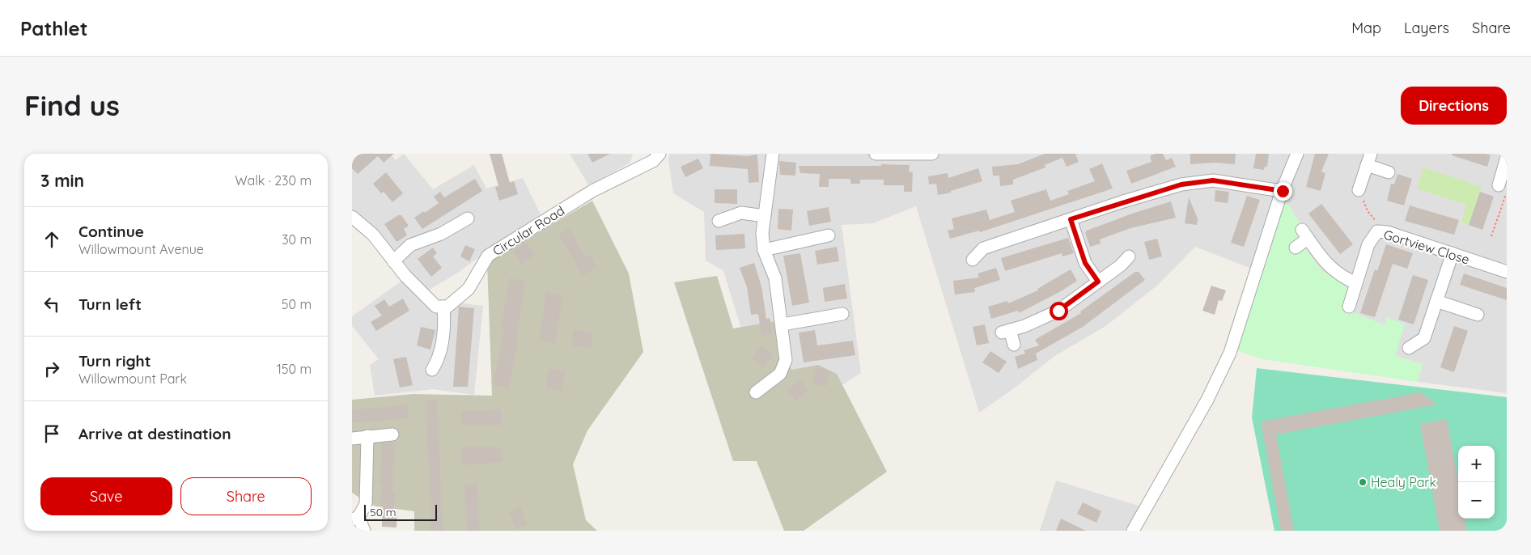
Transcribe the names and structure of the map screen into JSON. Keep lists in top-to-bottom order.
{
  "streets": {
    "street": ["Circular Road", "Gortview Close"]
  },
  "places": ["Healy Park"],
  "scale_bar": "50 m",
  "page": {
    "header": "Pathlet",
    "nav": ["Map", "Layers", "Share"],
    "buttons": [
      "Directions",
      ["Save", "Share"]
    ],
    "title": "Find us",
    "heading": ["3 min", "Walk · 230 m"],
    "list": [
      ["Continue", "Willowmount Avenue", "30 m"],
      ["Turn left", "50 m"],
      ["Turn right", "Willowmount Park", "150 m"],
      "Arrive at destination"
    ],
    "map_buttons": ["+", "−"],
    "scale": "50 m"
  }
}
